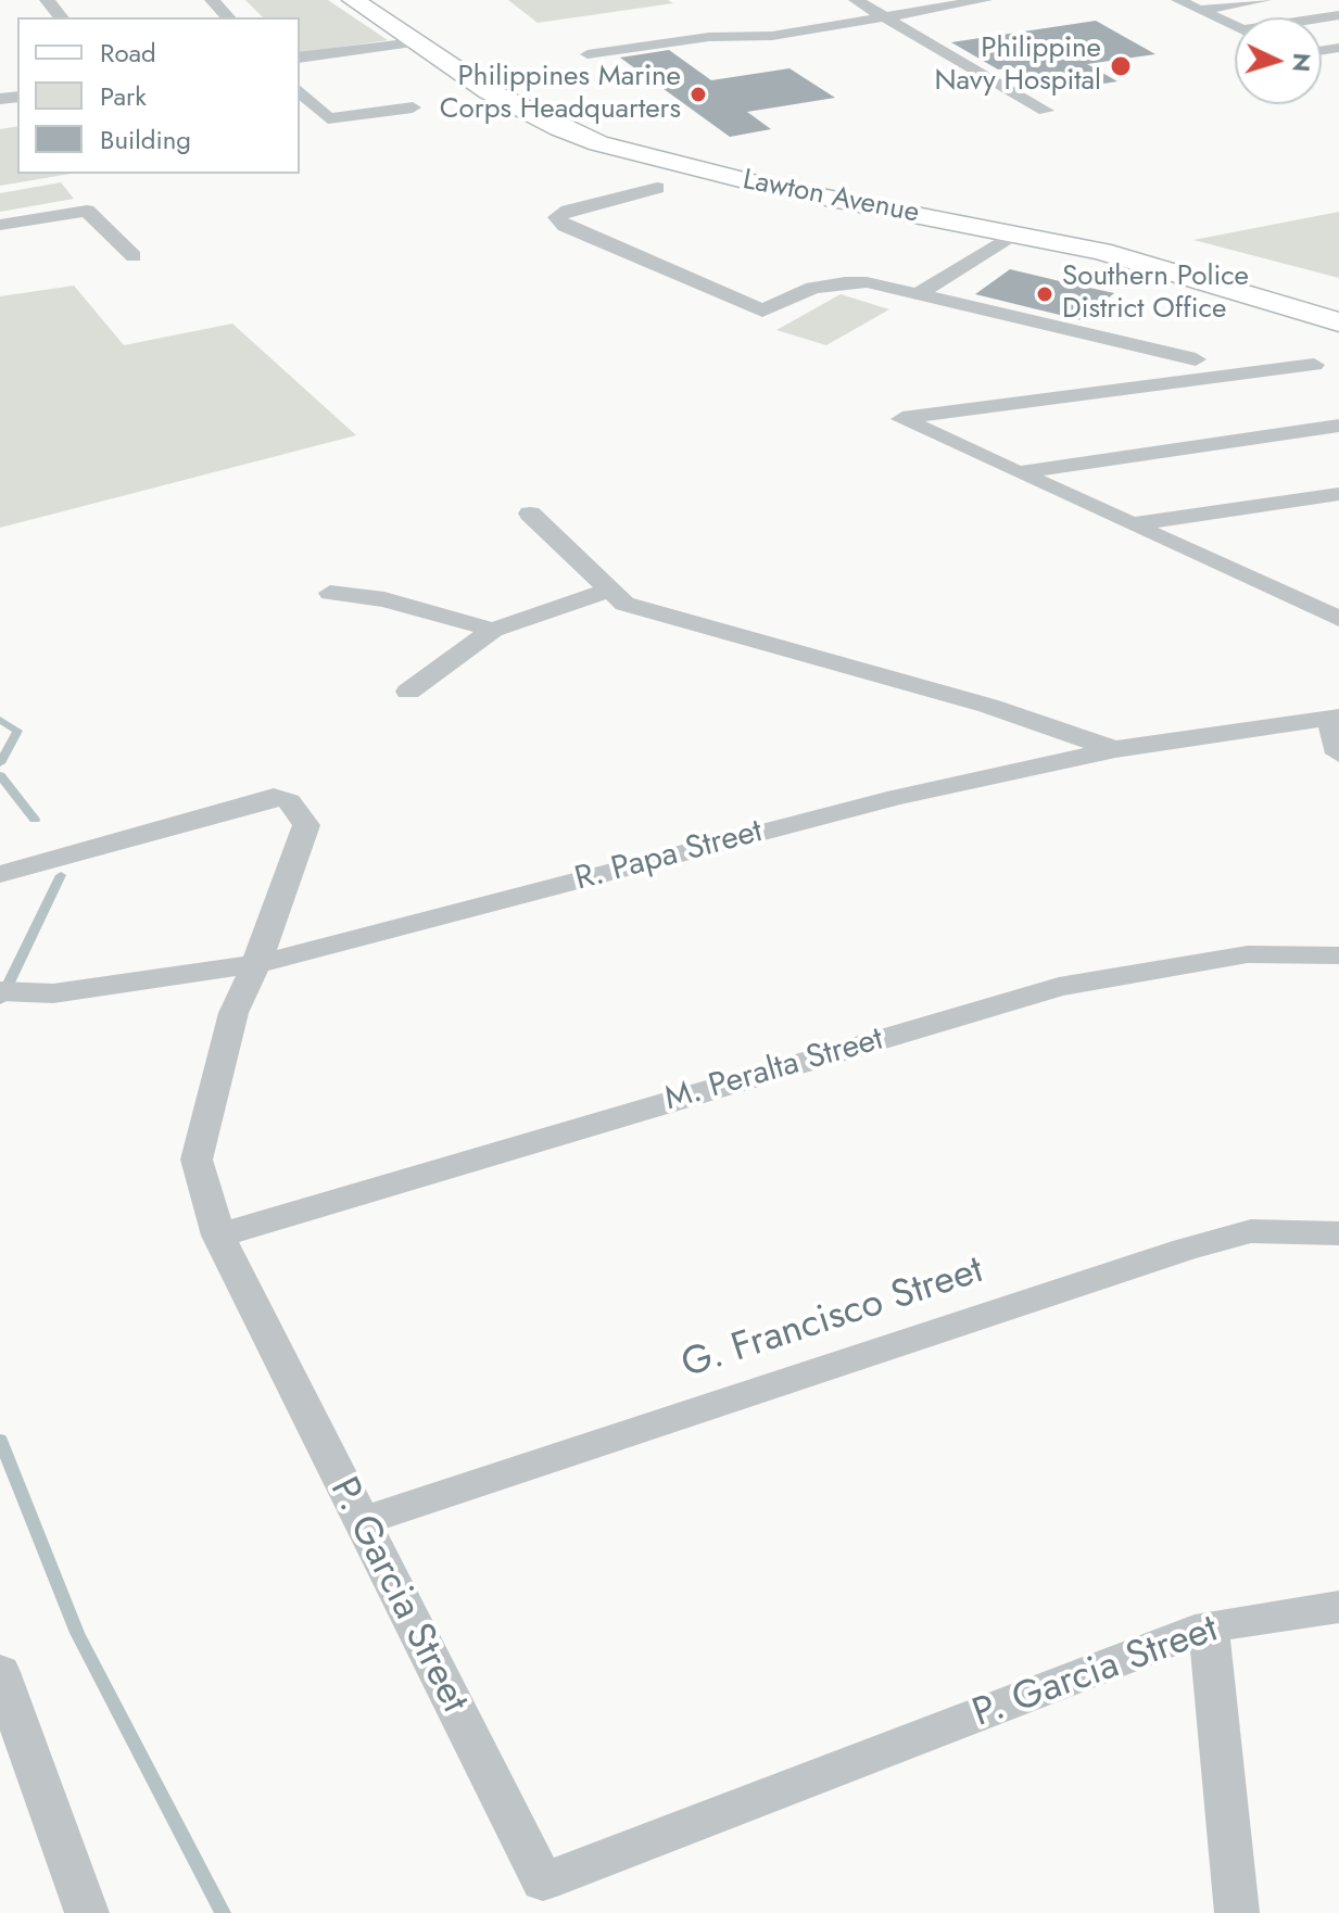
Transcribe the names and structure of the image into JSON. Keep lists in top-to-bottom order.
{
  "streets": {
    "main road": ["Lawton Avenue"],
    "street": [
      "R. Papa Street",
      "M. Peralta Street",
      "G. Francisco Street",
      "P. Garcia Street"
    ]
  },
  "crossings": [
    ["R. Papa Street", "P. Garcia Street"],
    ["M. Peralta Street", "P. Garcia Street"],
    ["G. Francisco Street", "P. Garcia Street"]
  ],
  "places": ["Philippine Navy Hospital", "Philippines Marine Corps Headquarters", "Southern Police District Office"],
  "legend": ["Road", "Park", "Building"],
  "north": "right"
}
